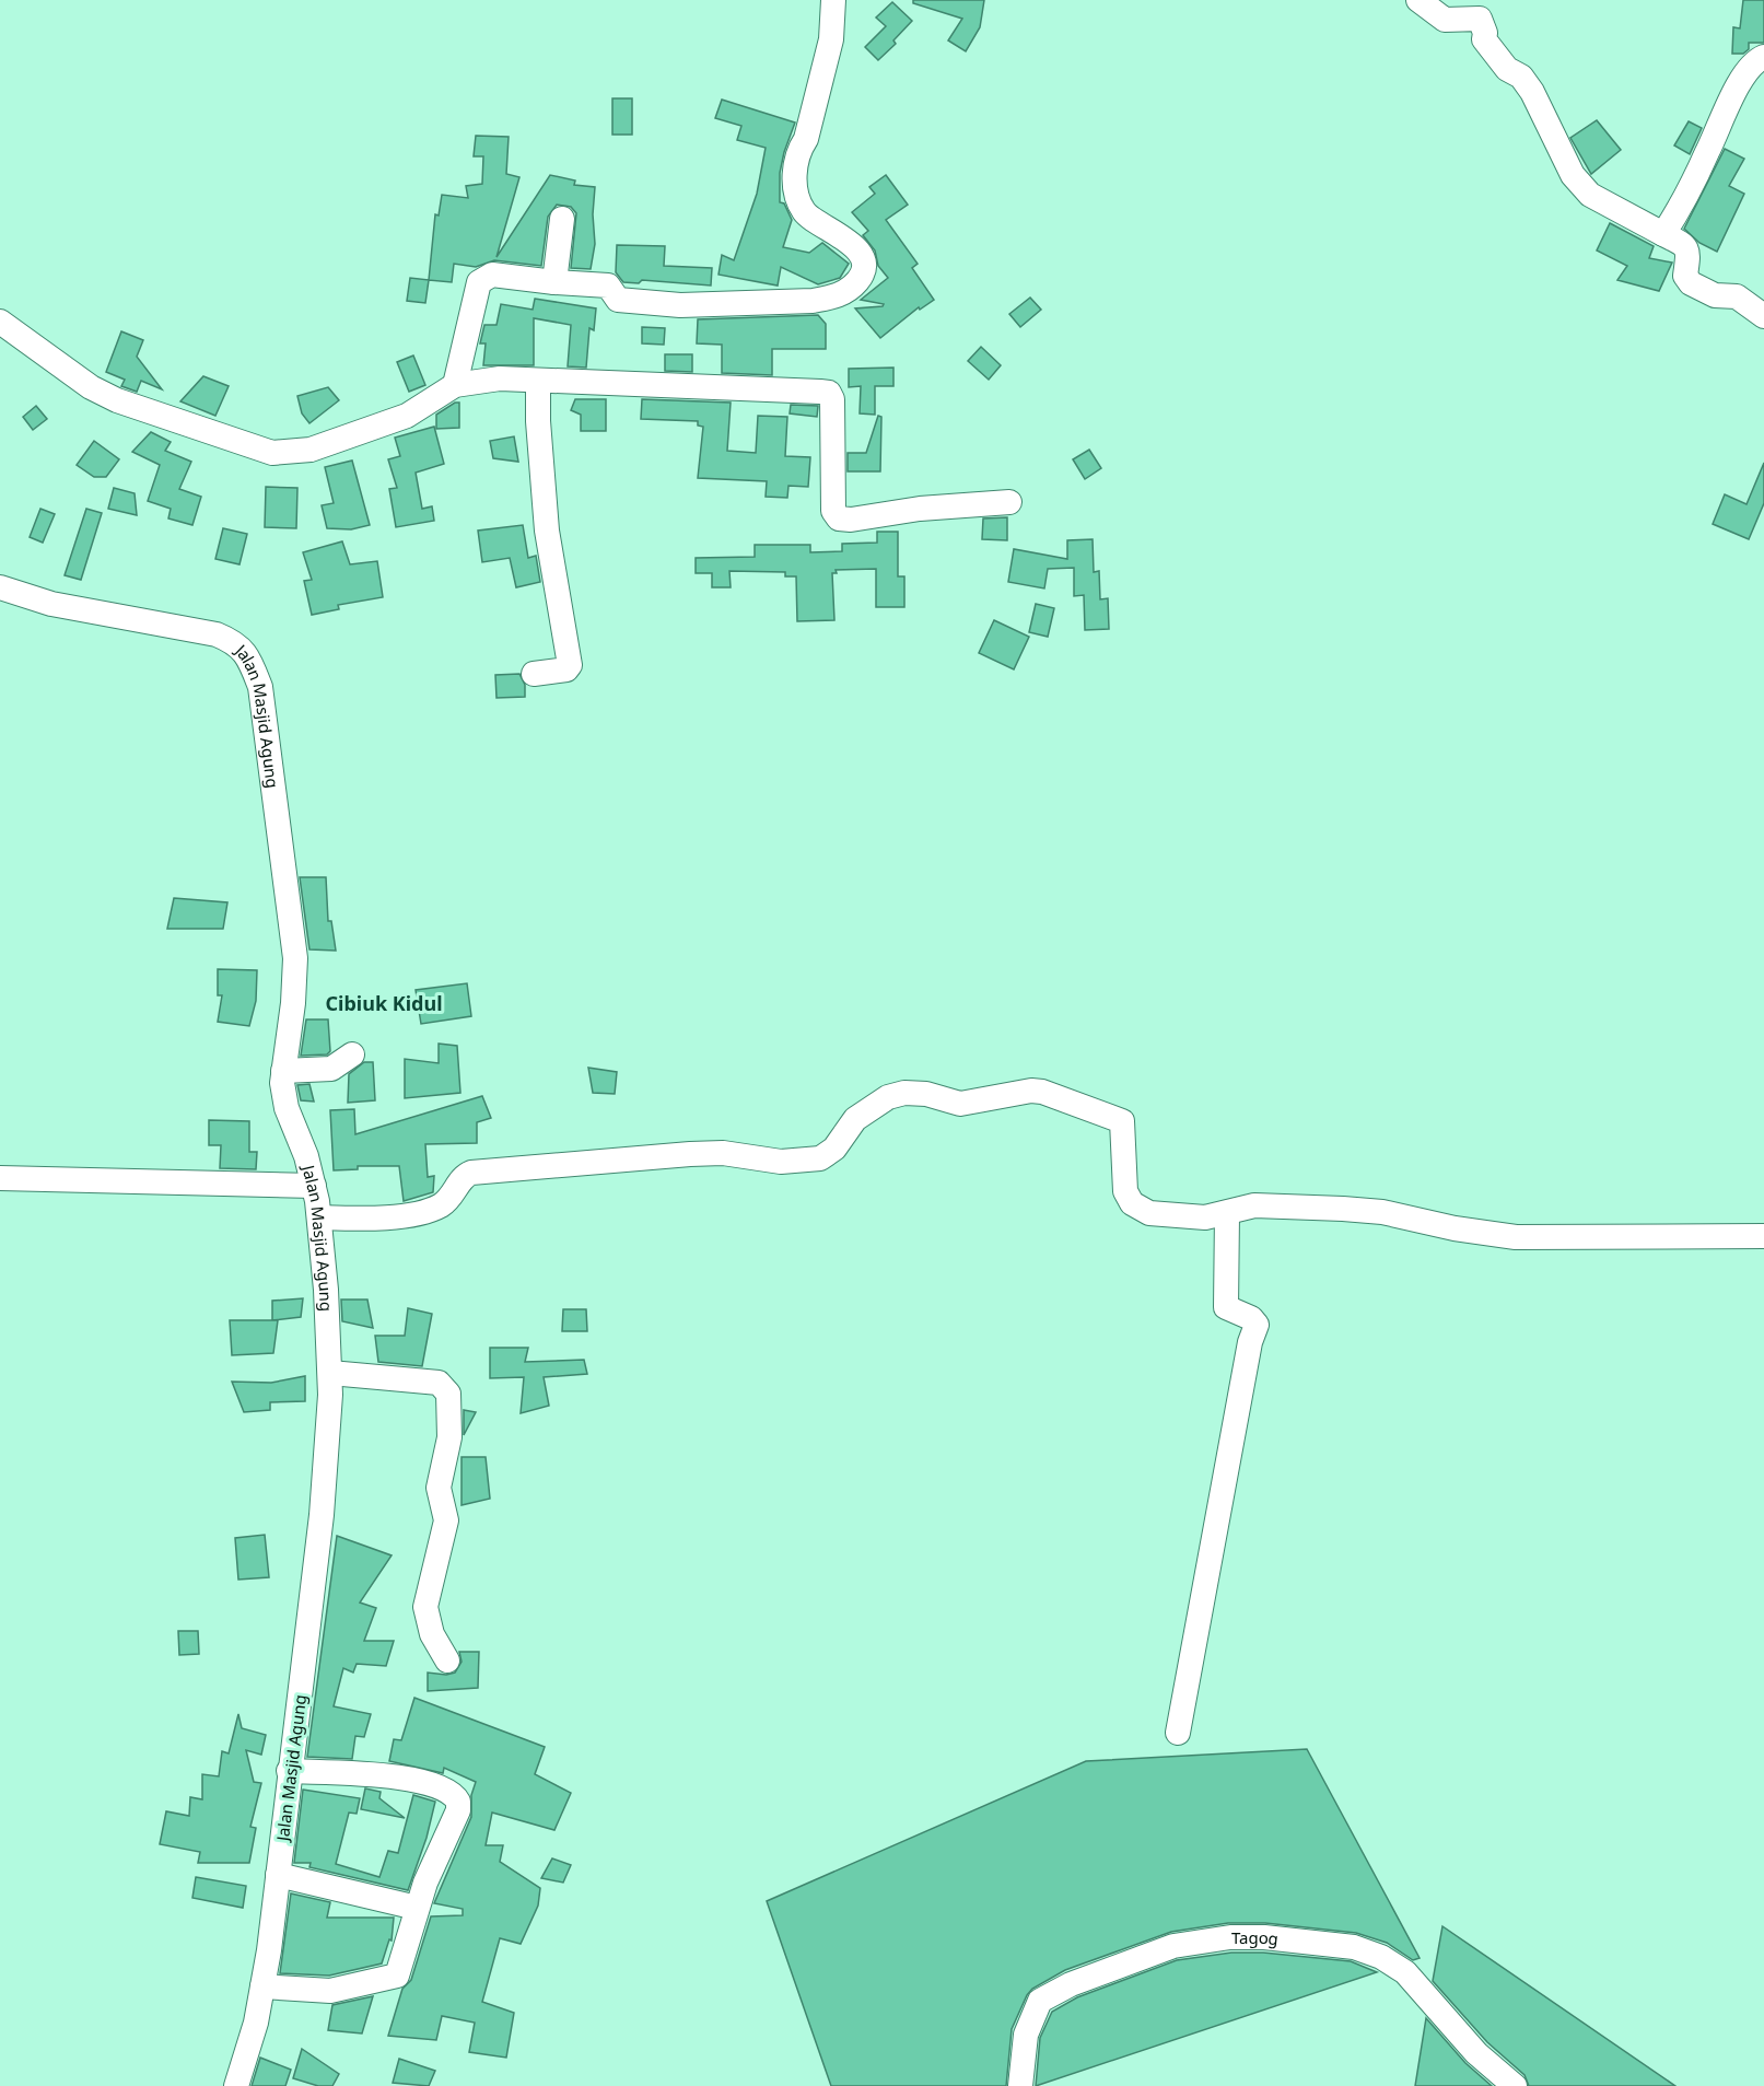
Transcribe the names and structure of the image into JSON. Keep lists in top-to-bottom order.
{
  "streets": {
    "street": ["Jalan Masjid Agung", "Tagog"]
  },
  "districts": ["Cibiuk Kidul"]
}
